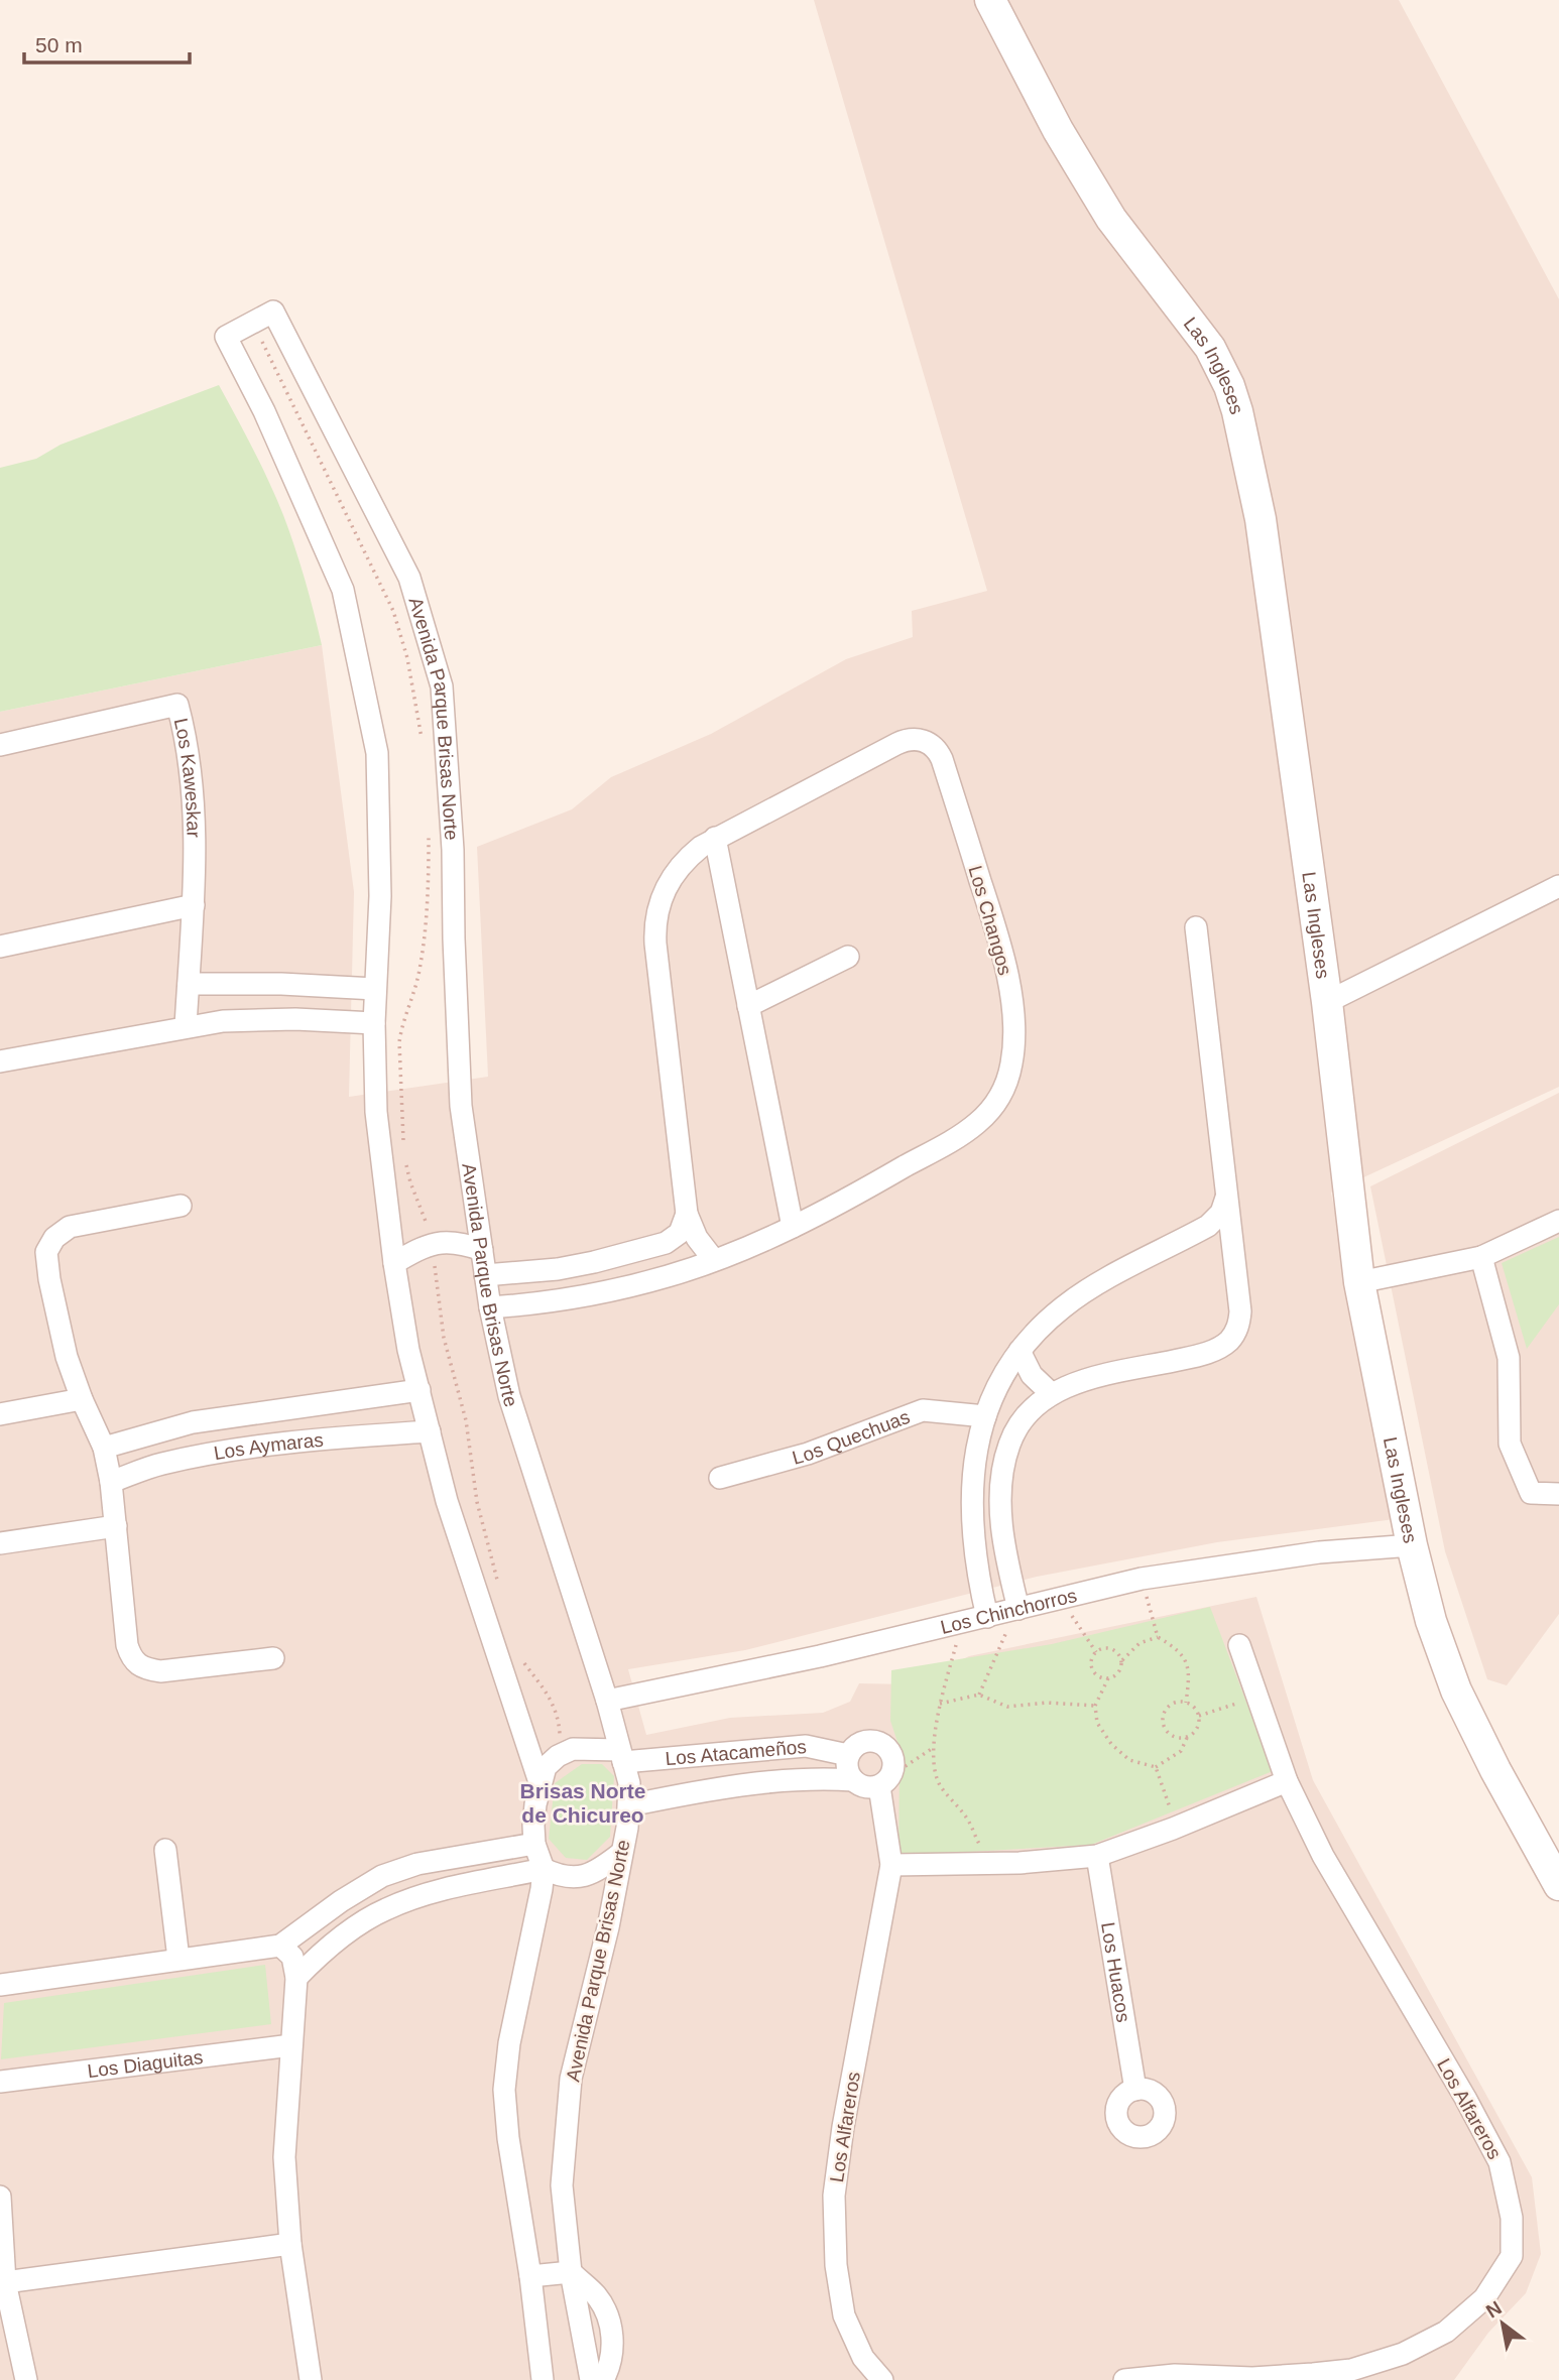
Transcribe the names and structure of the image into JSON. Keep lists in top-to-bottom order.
{
  "streets": {
    "street": [
      "Las Ingleses",
      "Avenida Parque Brisas Norte",
      "Los Kaweskar",
      "Los Changos",
      "Los Quechuas",
      "Los Aymaras",
      "Los Chinchorros",
      "Los Atacameños",
      "Los Huacos",
      "Los Diaguitas",
      "Los Alfareros"
    ]
  },
  "crossings": [
    ["Las Ingleses", "Los Chinchorros"],
    ["Avenida Parque Brisas Norte", "Los Changos"],
    ["Avenida Parque Brisas Norte", "Los Chinchorros"],
    ["Avenida Parque Brisas Norte", "Los Atacameños"],
    ["Los Atacameños", "Los Alfareros"]
  ],
  "districts": ["Brisas Norte de Chicureo"],
  "scale_bar": "50 m",
  "north": "top left"
}
